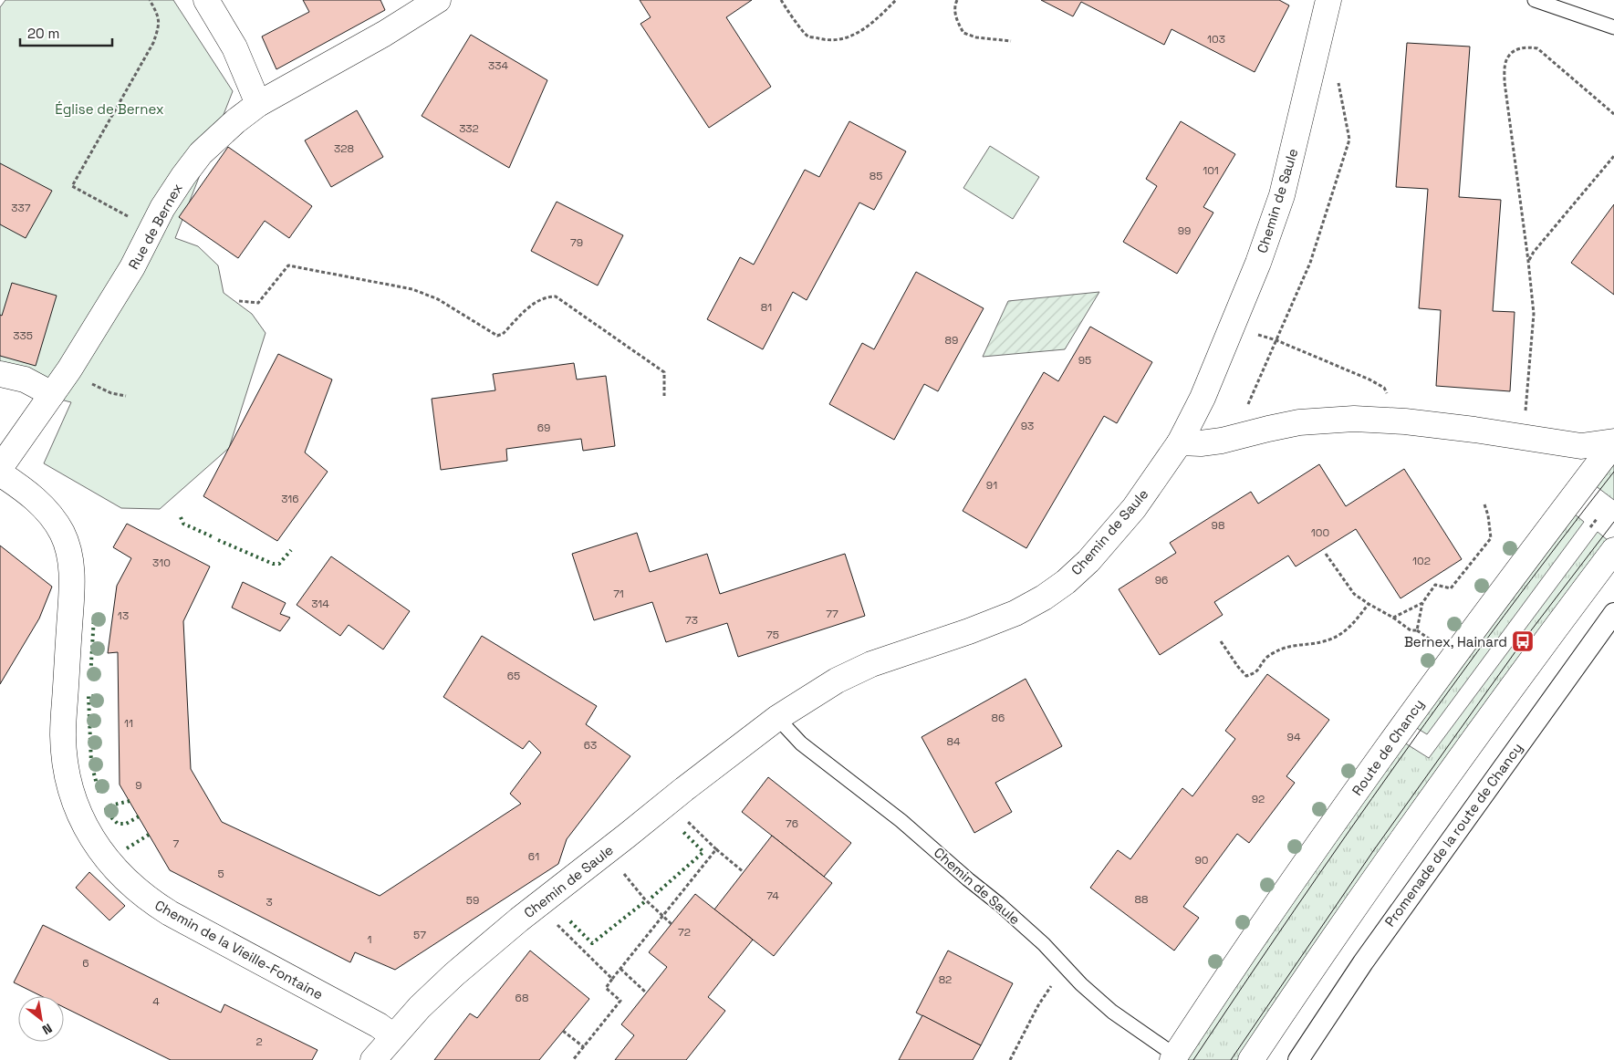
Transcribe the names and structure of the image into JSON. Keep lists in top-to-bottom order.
{
  "streets": {
    "street": [
      "Chemin de Saule",
      "Rue de Bernex",
      "Route de Chancy",
      "Promenade de la route de Chancy",
      "Chemin de la Vieille-Fontaine"
    ]
  },
  "crossings": [
    ["Chemin de Saule", "Route de Chancy"],
    ["Chemin de Saule", "Chemin de la Vieille-Fontaine"]
  ],
  "parks": ["Église de Bernex"],
  "places": {
    "bus stop": ["Bernex, Hainard"]
  },
  "house_numbers": [
    "103",
    "334",
    "332",
    "328",
    "101",
    "85",
    "337",
    "99",
    "79",
    "81",
    "335",
    "89",
    "95",
    "93",
    "69",
    "91",
    "316",
    "98",
    "100",
    "102",
    "310",
    "96",
    "71",
    "314",
    "77",
    "13",
    "73",
    "75",
    "65",
    "86",
    "11",
    "94",
    "84",
    "63",
    "9",
    "92",
    "76",
    "7",
    "61",
    "90",
    "5",
    "74",
    "88",
    "59",
    "3",
    "72",
    "57",
    "1",
    "6",
    "82",
    "68",
    "4",
    "2"
  ],
  "scale_bar": "20 m",
  "north": "bottom right"
}
